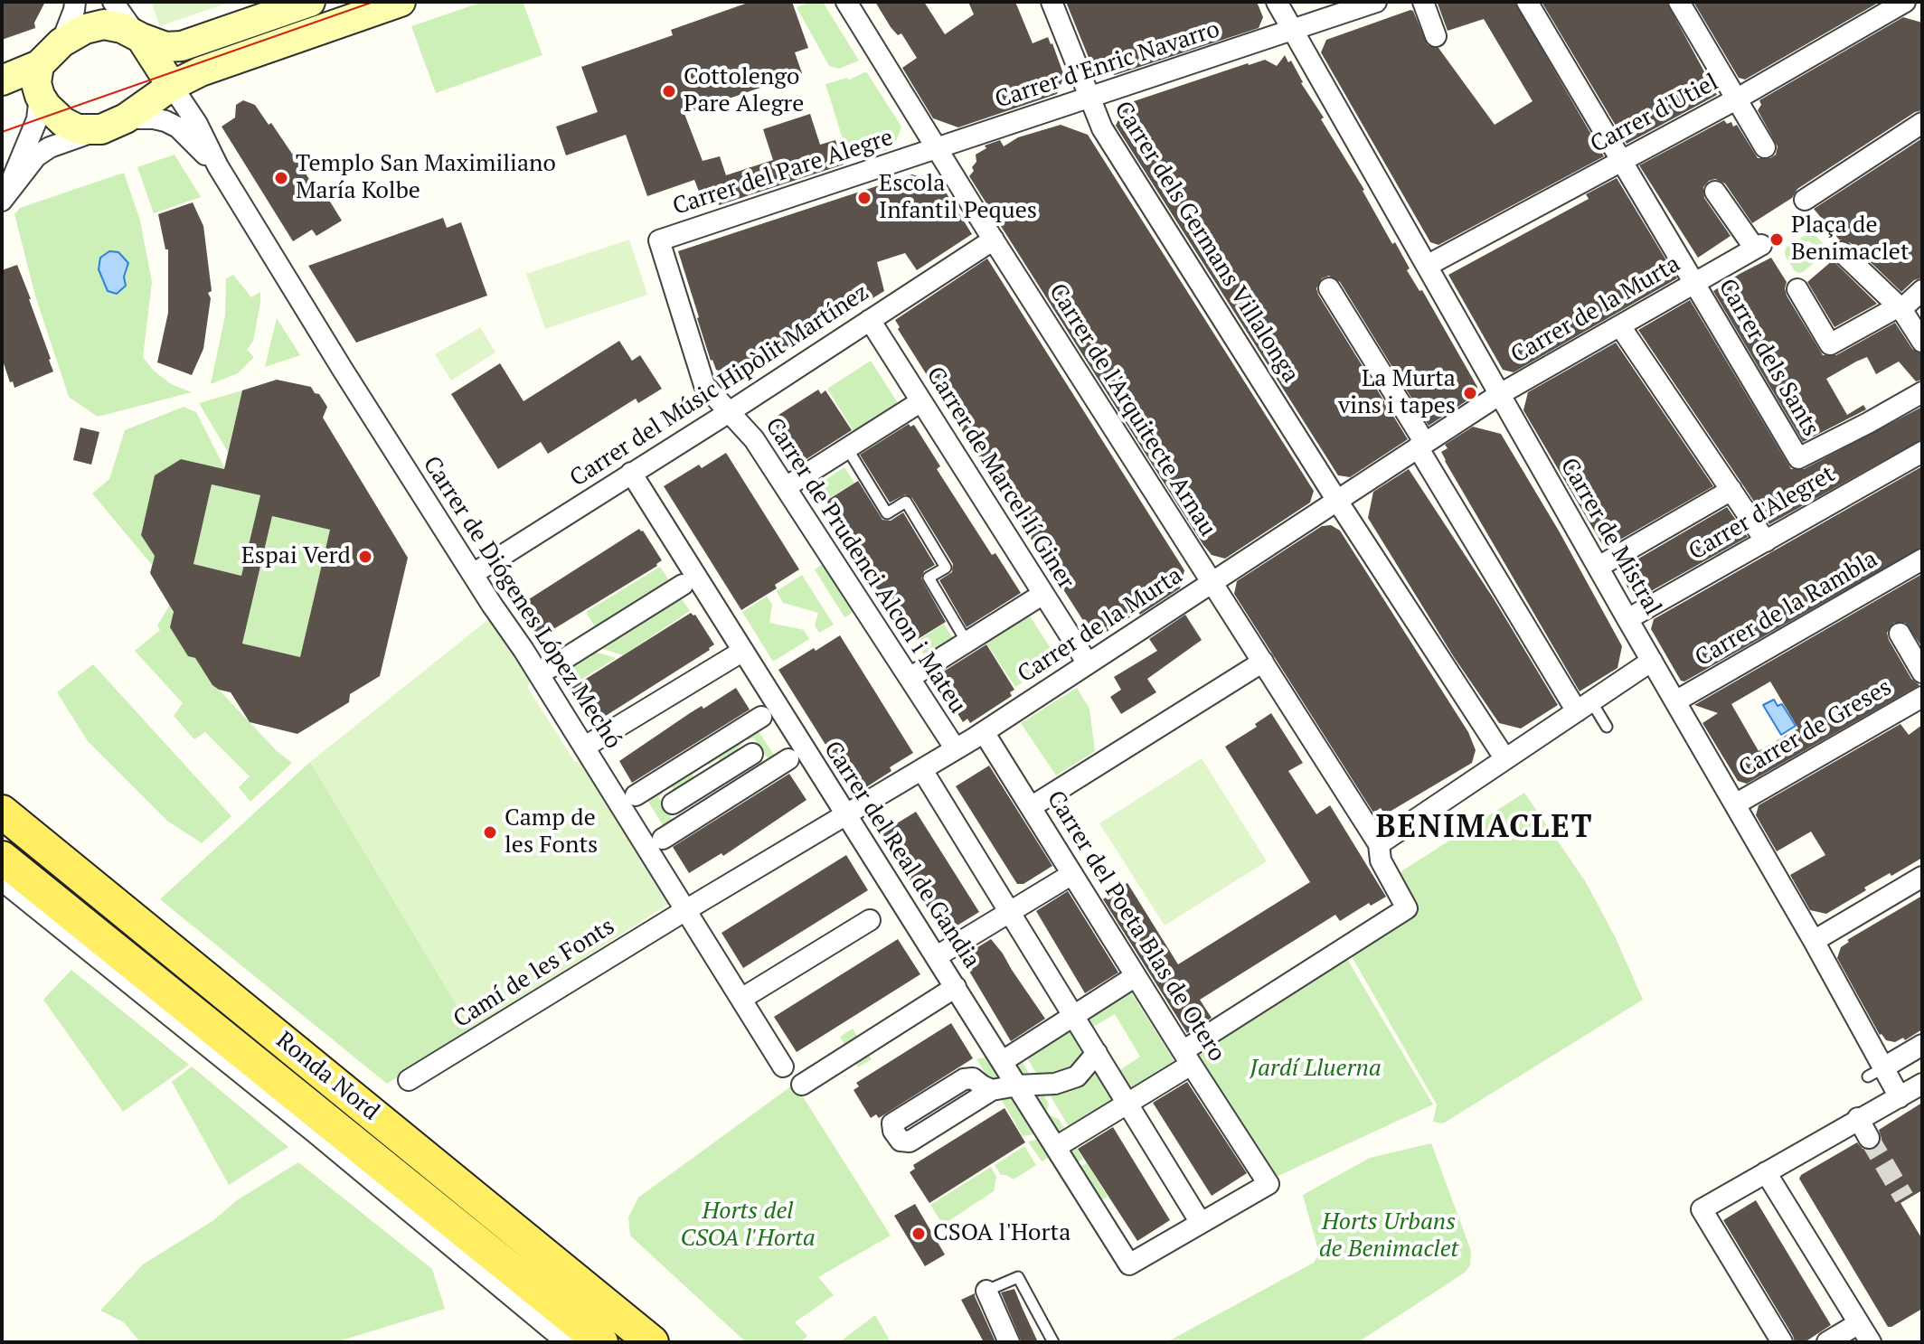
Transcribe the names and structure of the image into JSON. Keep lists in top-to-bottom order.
{
  "streets": {
    "main road": ["Ronda Nord"],
    "street": [
      "Carrer d'Enric Navarro",
      "Carrer d'Utiel",
      "Carrer del Pare Alegre",
      "Carrer dels Germans Villalonga",
      "Carrer de la Murta",
      "Carrer dels Sants",
      "Carrer del Músic Hipòlit Martínez",
      "Carrer de l'Arquitecte Arnau",
      "Carrer de Marcel·lí Giner",
      "Carrer d'Alegret",
      "Carrer de Mistral",
      "Carrer de Prudenci Alcon i Mateu",
      "Carrer de Diógenes López Mechó",
      "Carrer de la Rambla",
      "Carrer de Greses",
      "Carrer del Real de Gandia",
      "Carrer del Poeta Blas de Otero",
      "Camí de les Fonts"
    ]
  },
  "crossings": [
    ["Carrer d'Enric Navarro", "Carrer del Pare Alegre"],
    ["Carrer d'Enric Navarro", "Carrer dels Germans Villalonga"],
    ["Carrer d'Enric Navarro", "Carrer de l'Arquitecte Arnau"],
    ["Carrer d'Enric Navarro", "Carrer de Mistral"],
    ["Carrer d'Utiel", "Carrer dels Sants"],
    ["Carrer d'Utiel", "Carrer de Mistral"],
    ["Carrer del Pare Alegre", "Carrer del Músic Hipòlit Martínez"],
    ["Carrer del Pare Alegre", "Carrer de l'Arquitecte Arnau"],
    ["Carrer del Pare Alegre", "Carrer de Prudenci Alcon i Mateu"],
    ["Carrer dels Germans Villalonga", "Carrer de la Murta"],
    ["Carrer de la Murta", "Carrer dels Sants"],
    ["Carrer de la Murta", "Carrer de l'Arquitecte Arnau"],
    ["Carrer de la Murta", "Carrer de Marcel·lí Giner"],
    ["Carrer de la Murta", "Carrer de Mistral"],
    ["Carrer de la Murta", "Carrer de Prudenci Alcon i Mateu"],
    ["Carrer de la Murta", "Carrer de Diógenes López Mechó"],
    ["Carrer de la Murta", "Carrer del Real de Gandia"],
    ["Carrer de la Murta", "Carrer del Poeta Blas de Otero"],
    ["Carrer de la Murta", "Camí de les Fonts"],
    ["Carrer del Músic Hipòlit Martínez", "Carrer de l'Arquitecte Arnau"],
    ["Carrer del Músic Hipòlit Martínez", "Carrer de Marcel·lí Giner"],
    ["Carrer del Músic Hipòlit Martínez", "Carrer de Prudenci Alcon i Mateu"],
    ["Carrer del Músic Hipòlit Martínez", "Carrer de Diógenes López Mechó"],
    ["Carrer del Músic Hipòlit Martínez", "Carrer del Real de Gandia"],
    ["Carrer de l'Arquitecte Arnau", "Carrer del Poeta Blas de Otero"],
    ["Carrer d'Alegret", "Carrer de Mistral"],
    ["Carrer de Mistral", "Carrer de la Rambla"],
    ["Carrer de Mistral", "Carrer de Greses"],
    ["Carrer de Diógenes López Mechó", "Camí de les Fonts"],
    ["Carrer del Real de Gandia", "Carrer del Poeta Blas de Otero"]
  ],
  "districts": ["BENIMACLET"],
  "parks": ["Jardí Lluerna", "Horts del CSOA l'Horta", "Horts Urbans de Benimaclet"],
  "places": [
    "Cottolengo Pare Alegre",
    "Templo San Maximiliano María Kolbe",
    "Escola Infantil Peques",
    "Plaça de Benimaclet",
    "La Murta vins i tapes",
    "Espai Verd",
    "Camp de les Fonts",
    "CSOA l'Horta"
  ]
}
